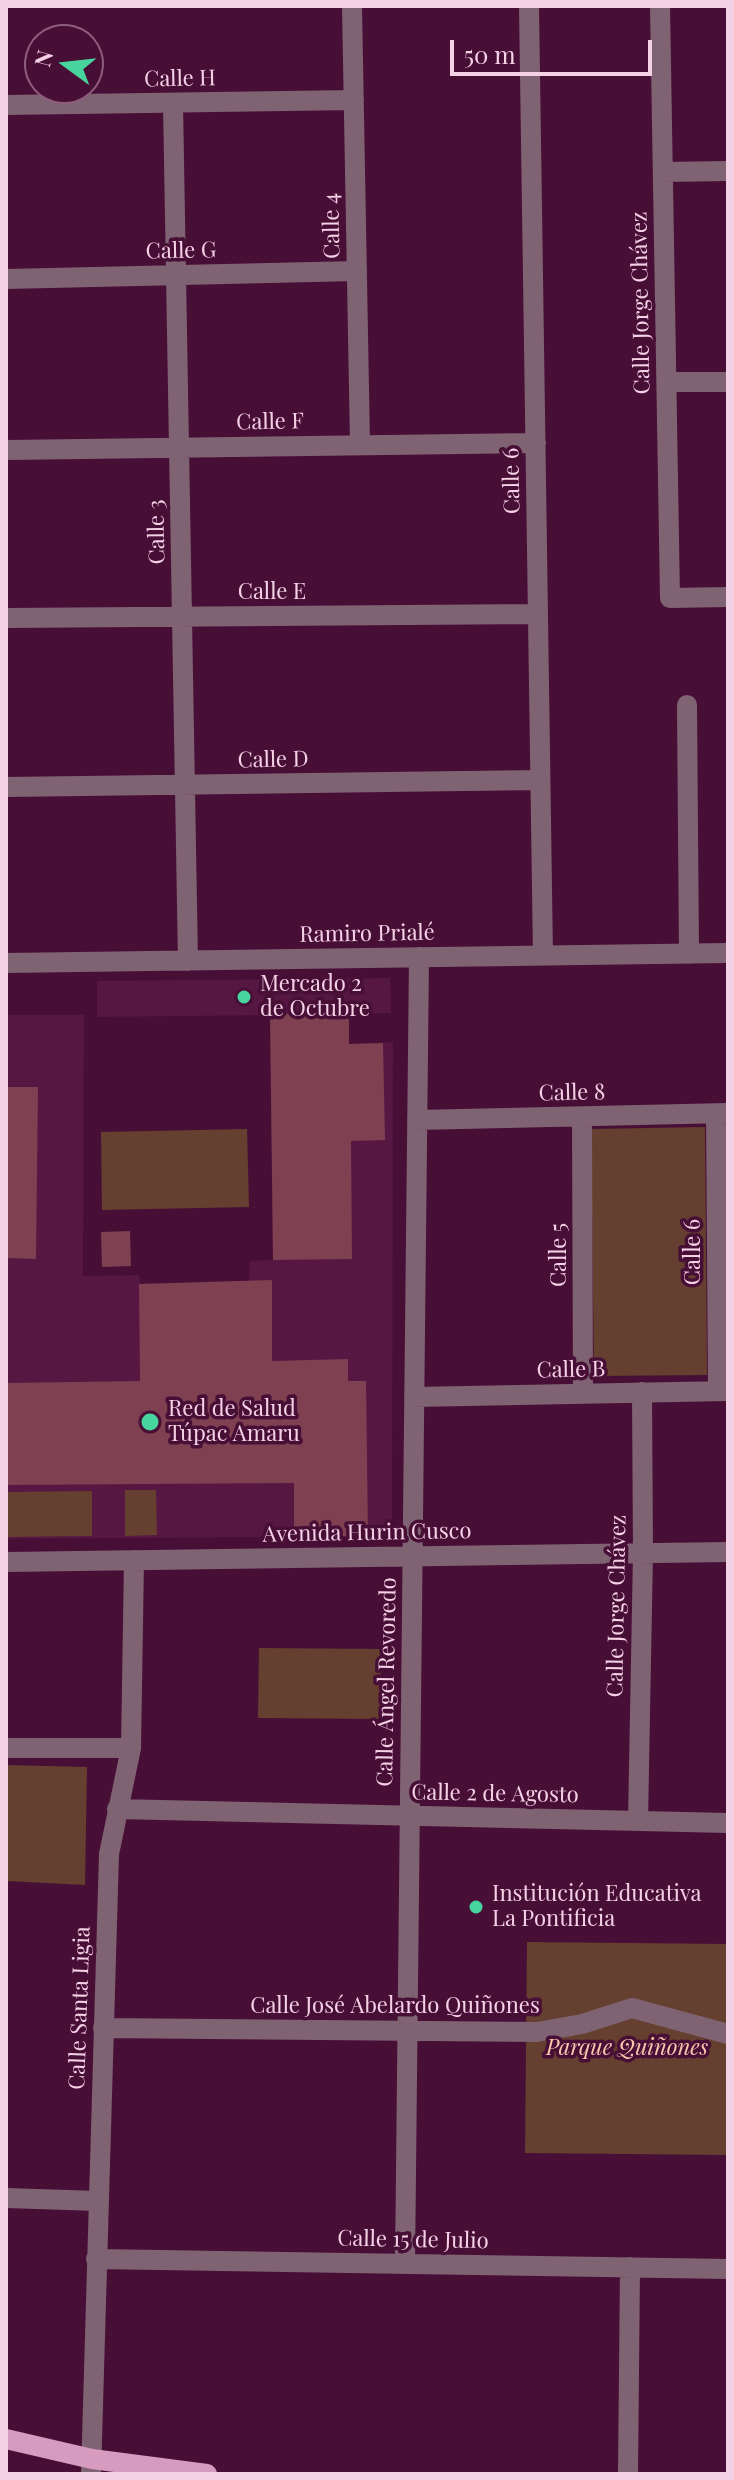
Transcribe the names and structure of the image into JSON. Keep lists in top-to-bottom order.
{
  "streets": {
    "street": [
      "Calle H",
      "Calle 4",
      "Calle G",
      "Calle Jorge Chávez",
      "Calle F",
      "Calle 6",
      "Calle 3",
      "Calle E",
      "Calle D",
      "Ramiro Prialé",
      "Calle 8",
      "Calle 5",
      "Calle B",
      "Avenida Hurin Cusco",
      "Calle Ángel Revoredo",
      "Calle 2 de Agosto",
      "Calle José Abelardo Quiñones",
      "Calle Santa Ligia",
      "Calle 15 de Julio"
    ]
  },
  "crossings": [
    ["Calle H", "Calle 4"],
    ["Calle H", "Calle 3"],
    ["Calle 4", "Calle G"],
    ["Calle 4", "Calle F"],
    ["Calle G", "Calle 3"],
    ["Calle Jorge Chávez", "Calle B"],
    ["Calle Jorge Chávez", "Avenida Hurin Cusco"],
    ["Calle Jorge Chávez", "Calle 2 de Agosto"],
    ["Calle F", "Calle 6"],
    ["Calle F", "Calle 3"],
    ["Calle 6", "Calle E"],
    ["Calle 6", "Calle D"],
    ["Calle 6", "Ramiro Prialé"],
    ["Calle 6", "Calle 8"],
    ["Calle 6", "Calle B"],
    ["Calle 3", "Calle E"],
    ["Calle 3", "Calle D"],
    ["Calle 3", "Ramiro Prialé"],
    ["Ramiro Prialé", "Calle Ángel Revoredo"],
    ["Calle 8", "Calle 5"],
    ["Calle 8", "Calle Ángel Revoredo"],
    ["Calle 5", "Calle B"],
    ["Calle B", "Calle Ángel Revoredo"],
    ["Avenida Hurin Cusco", "Calle Ángel Revoredo"],
    ["Avenida Hurin Cusco", "Calle Santa Ligia"],
    ["Calle Ángel Revoredo", "Calle 2 de Agosto"],
    ["Calle Ángel Revoredo", "Calle José Abelardo Quiñones"],
    ["Calle Ángel Revoredo", "Calle 15 de Julio"],
    ["Calle 2 de Agosto", "Calle Santa Ligia"],
    ["Calle José Abelardo Quiñones", "Calle Santa Ligia"],
    ["Calle Santa Ligia", "Calle 15 de Julio"]
  ],
  "parks": ["Parque Quiñones"],
  "places": ["Mercado 2 de Octubre", "Red de Salud Túpac Amaru", "Institución Educativa La Pontificia"],
  "scale_bar": "50 m",
  "north": "left"
}
